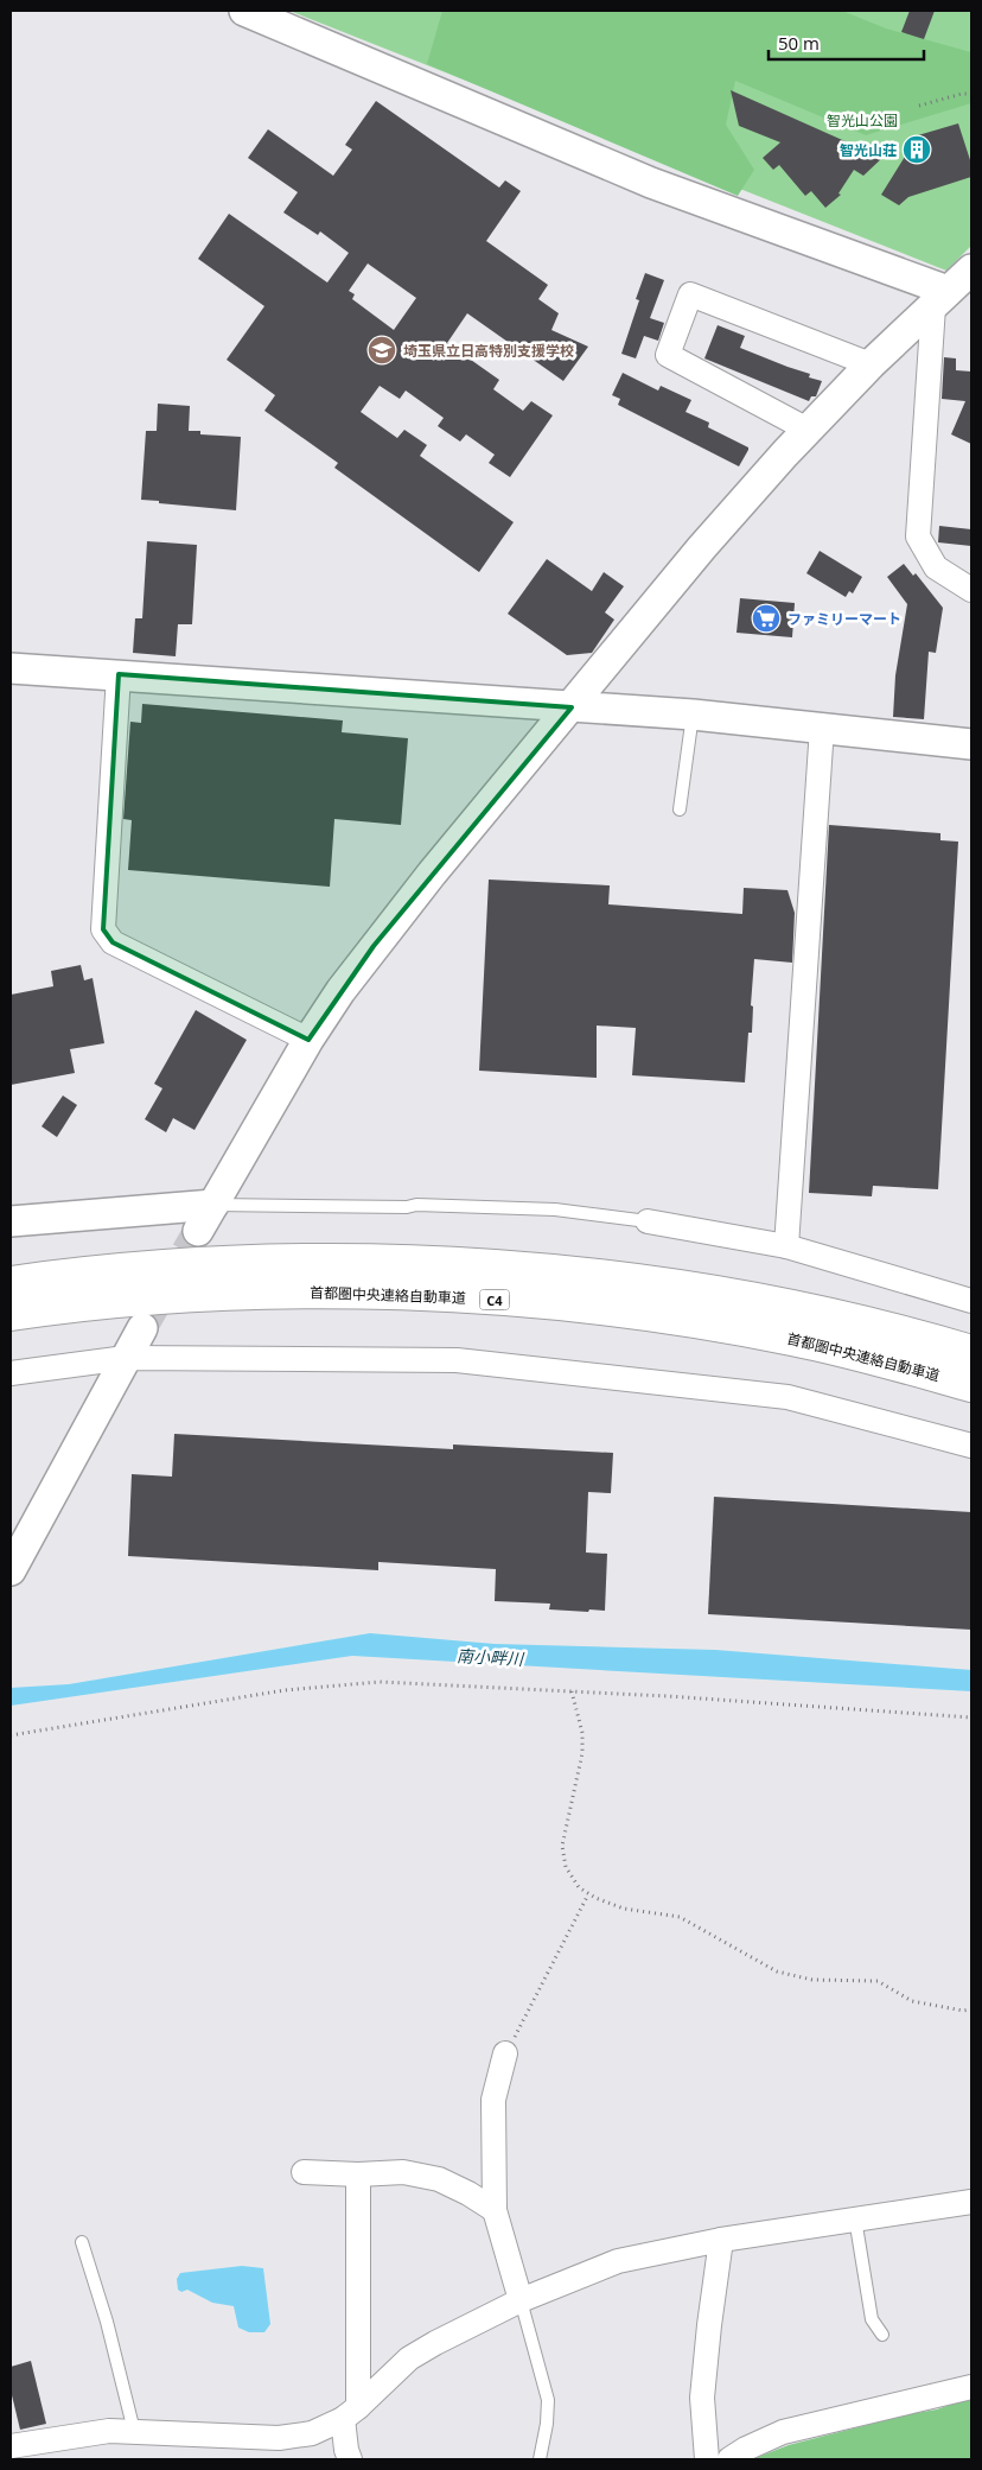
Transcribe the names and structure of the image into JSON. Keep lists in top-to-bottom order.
{
  "streets": {
    "highway": ["首都圏中央連絡自動車道", "C4"]
  },
  "water": ["南小畔川"],
  "parks": ["智光山公園"],
  "places": {
    "building": ["智光山荘"],
    "school or university": ["埼玉県立日高特別支援学校"],
    "supermarket": ["ファミリーマート"]
  },
  "scale_bar": "50 m"
}
